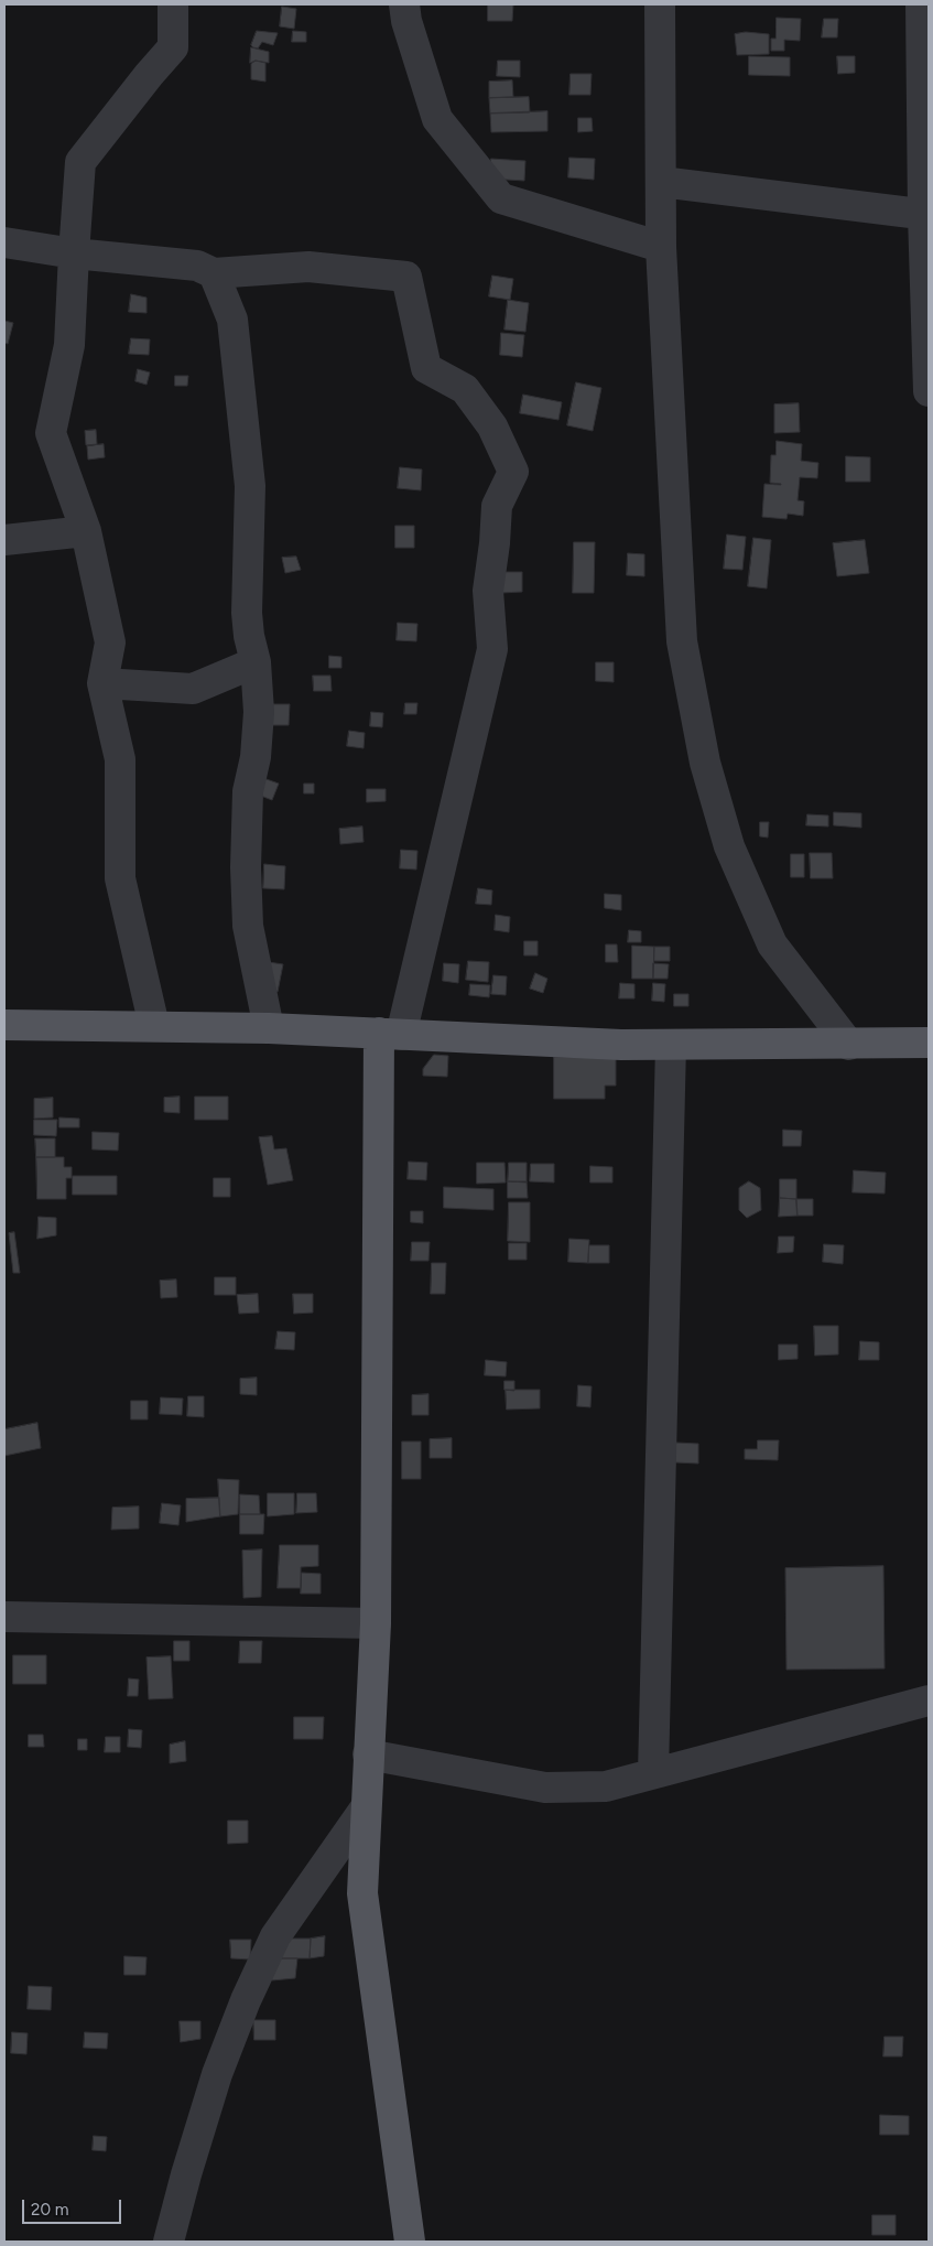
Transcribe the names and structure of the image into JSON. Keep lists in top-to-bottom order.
{
  "scale_bar": "20 m"
}
